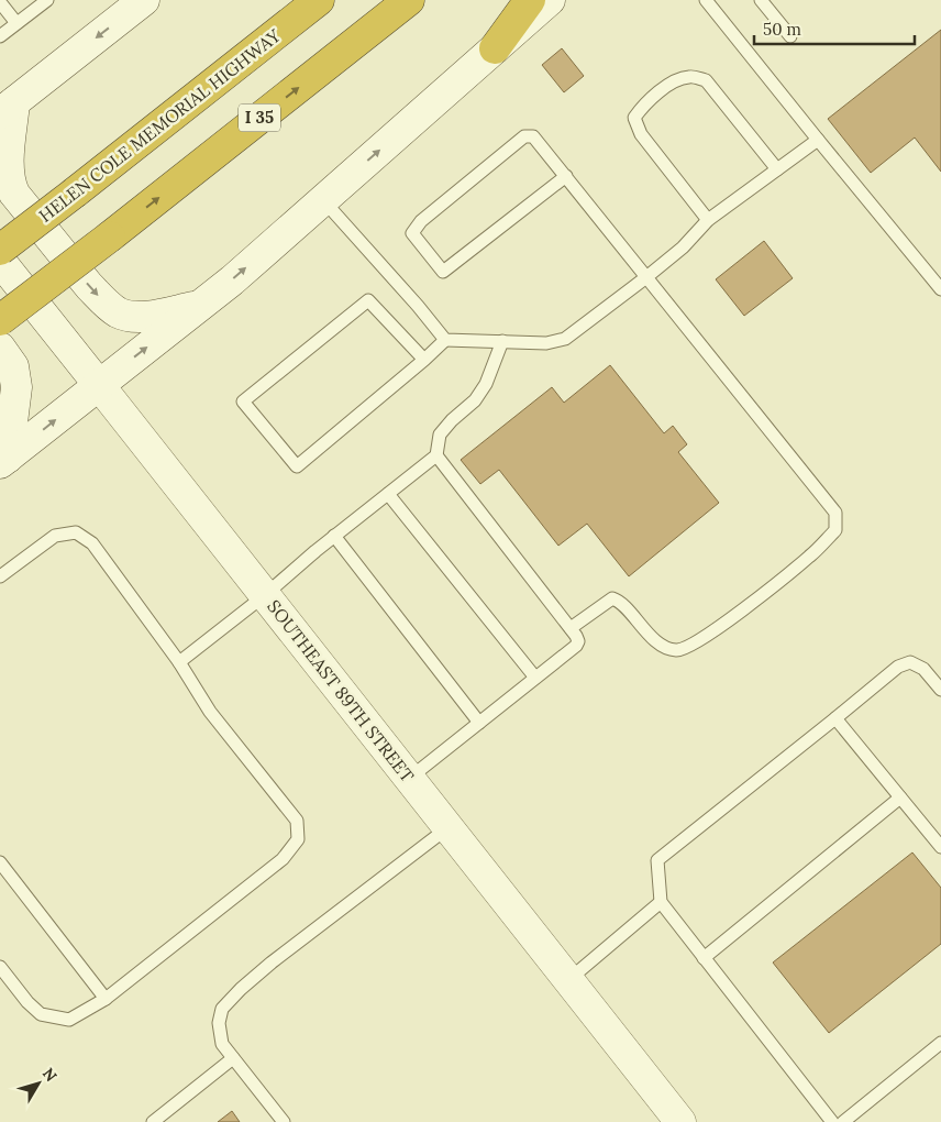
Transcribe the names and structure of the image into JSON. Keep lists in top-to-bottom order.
{
  "streets": {
    "highway": ["I 35", "HELEN COLE MEMORIAL HIGHWAY"],
    "main road": ["SOUTHEAST 89TH STREET"]
  },
  "scale_bar": "50 m",
  "north": "top right"
}
